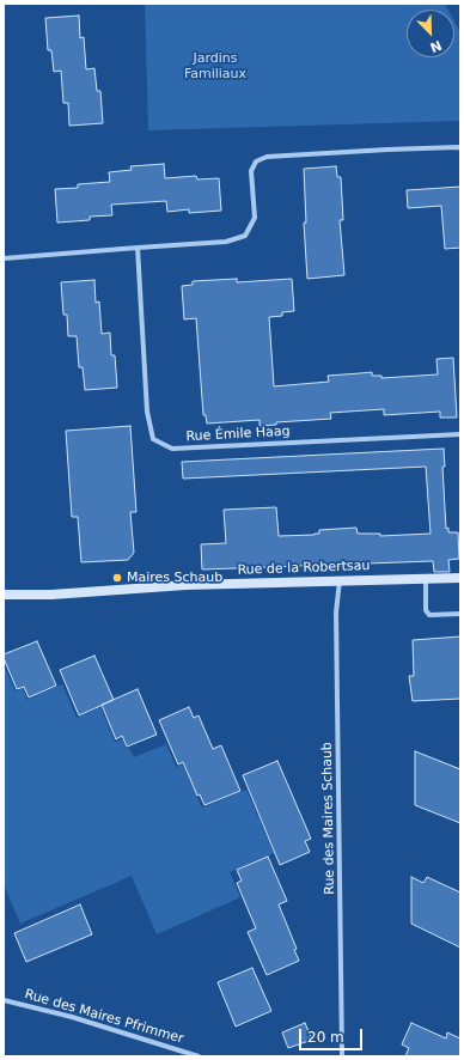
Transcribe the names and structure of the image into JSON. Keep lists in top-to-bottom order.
{
  "streets": {
    "main road": ["Rue de la Robertsau"],
    "street": ["Rue Émile Haag", "Rue des Maires Schaub", "Rue des Maires Pfrimmer"]
  },
  "crossings": [
    ["Rue de la Robertsau", "Rue des Maires Schaub"]
  ],
  "parks": ["Jardins Familiaux"],
  "places": ["Maires Schaub"],
  "scale_bar": "20 m",
  "north": "bottom right"
}
